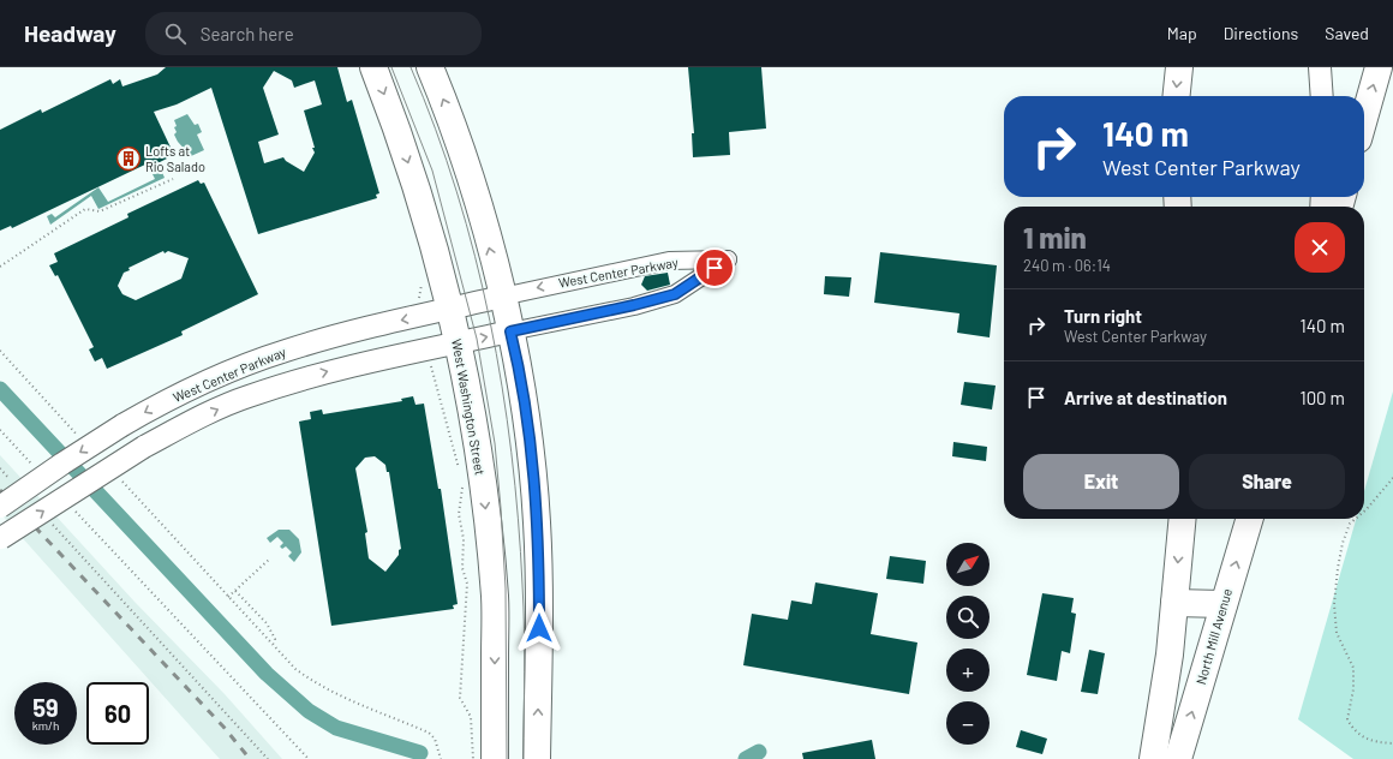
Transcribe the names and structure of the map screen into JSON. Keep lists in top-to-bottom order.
{
  "streets": {
    "main road": ["West Washington Street", "North Mill Avenue"],
    "street": ["West Center Parkway"]
  },
  "crossings": [
    ["West Center Parkway", "West Washington Street"]
  ],
  "places": {
    "building": ["Lofts at Rio Salado"]
  },
  "north": "top right",
  "page": {
    "header": "Headway",
    "search": "Search here",
    "nav": ["Map", "Directions", "Saved"],
    "turn": ["140 m", "West Center Parkway"],
    "heading": ["1 min", "240 m · 06:14"],
    "list": [
      {
        "name": "Turn right",
        "note": "West Center Parkway",
        "value": "140 m"
      },
      {
        "name": "Arrive at destination",
        "value": "100 m"
      }
    ],
    "buttons": ["Exit", "Share"],
    "map_buttons": ["+", "−"],
    "speed": "59 km/h",
    "limit": "60"
  }
}
